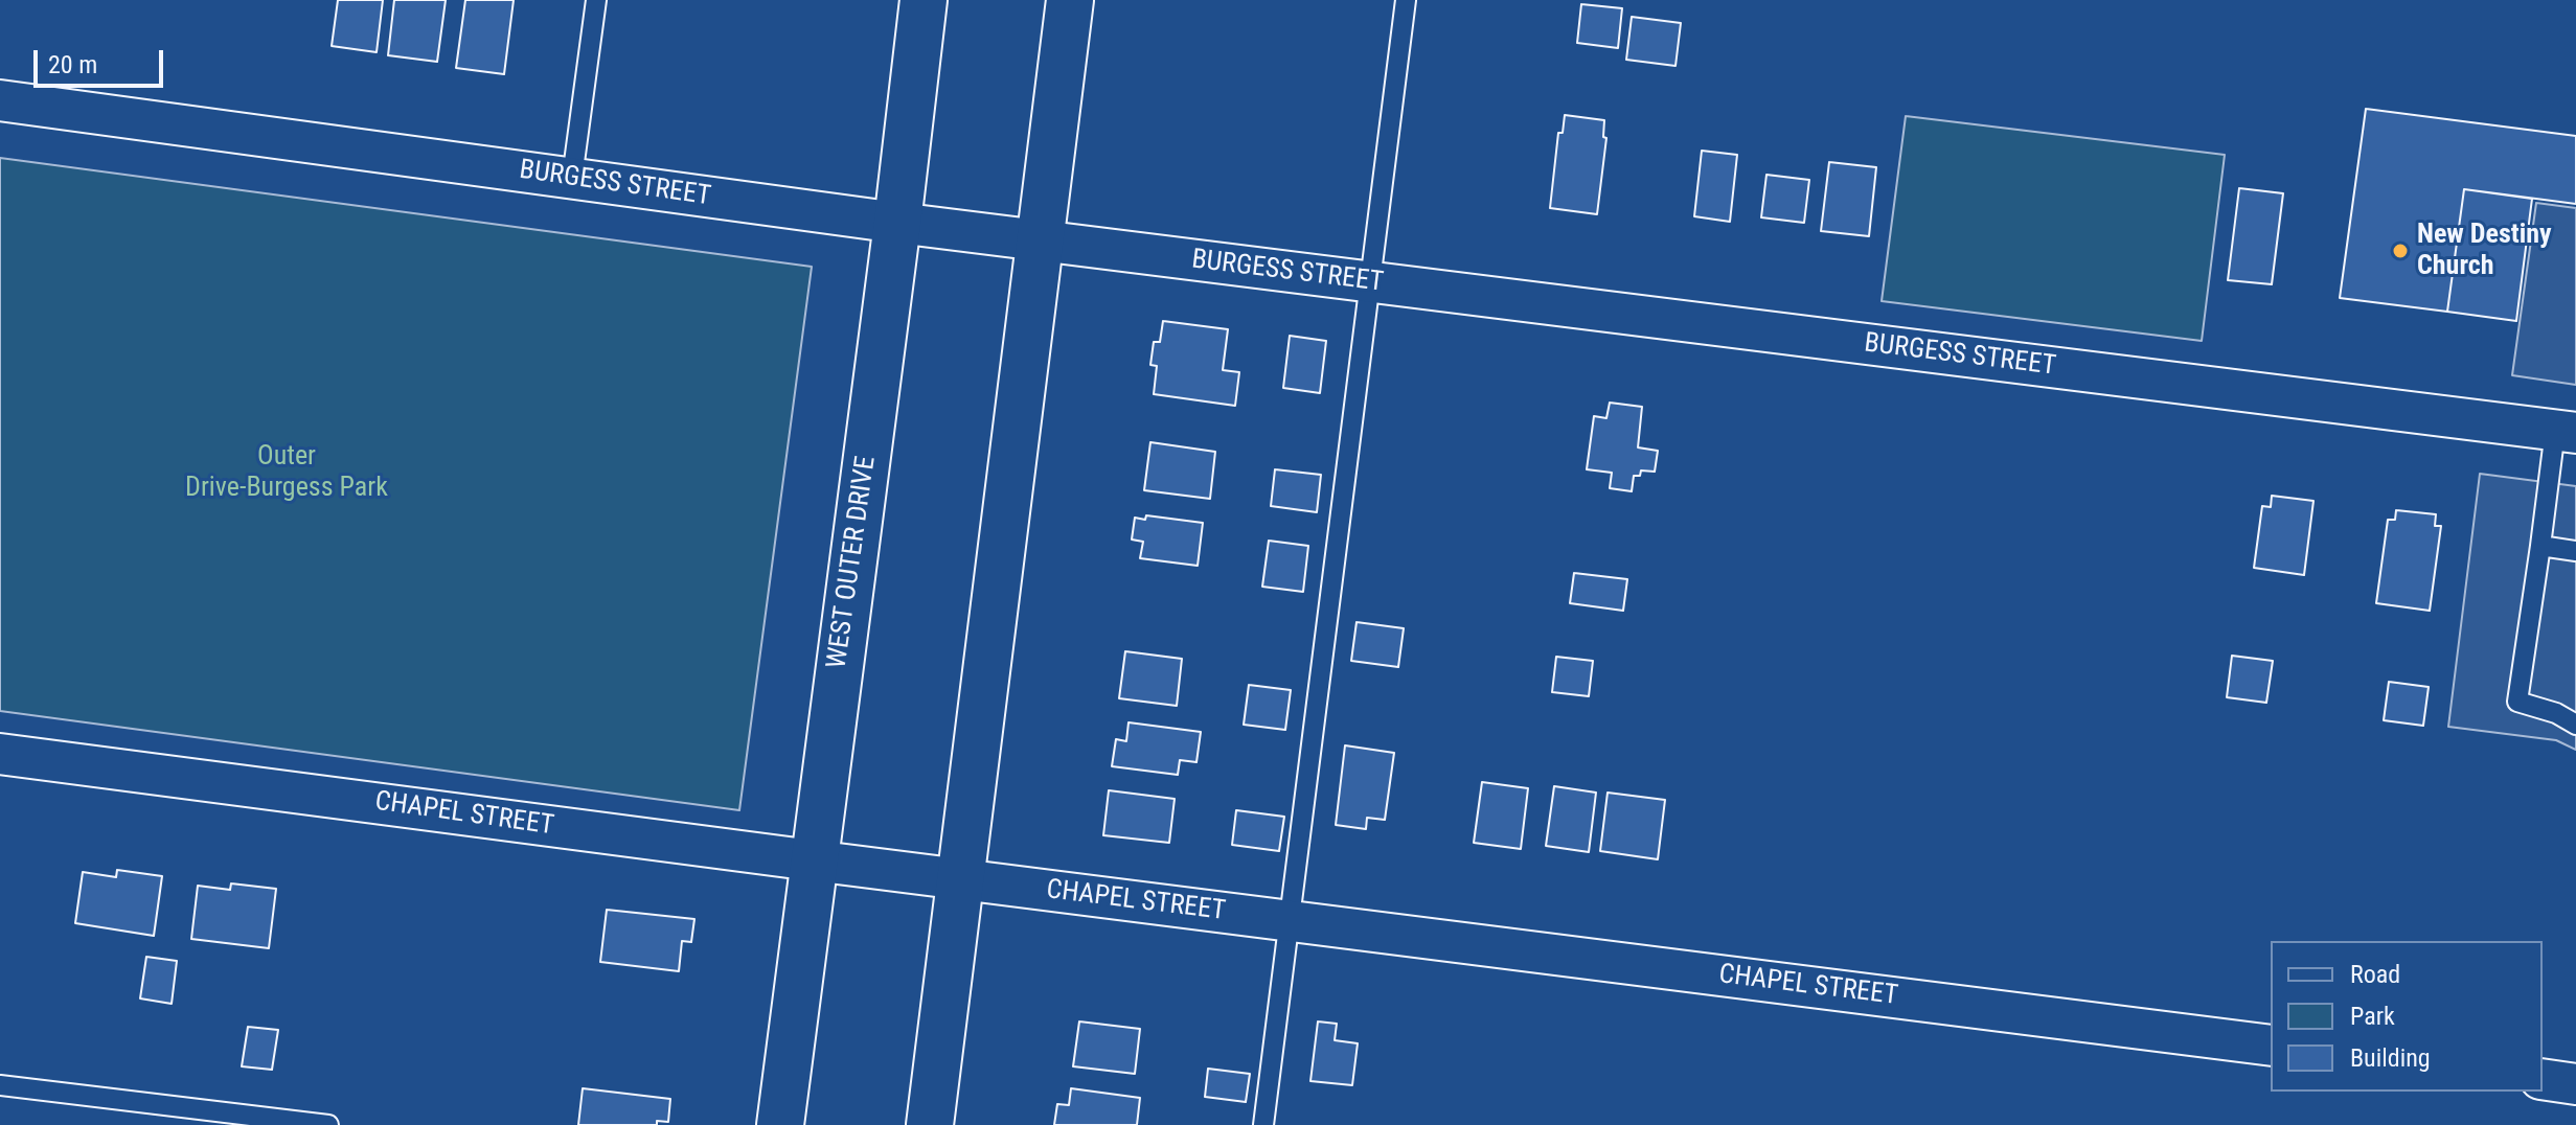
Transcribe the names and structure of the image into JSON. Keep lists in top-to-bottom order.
{
  "streets": {
    "main road": ["WEST OUTER DRIVE"],
    "street": ["BURGESS STREET", "CHAPEL STREET"]
  },
  "crossings": [
    ["BURGESS STREET", "WEST OUTER DRIVE"],
    ["WEST OUTER DRIVE", "CHAPEL STREET"]
  ],
  "parks": ["Outer Drive-Burgess Park"],
  "places": ["New Destiny Church"],
  "legend": ["Road", "Park", "Building"],
  "scale_bar": "20 m"
}
